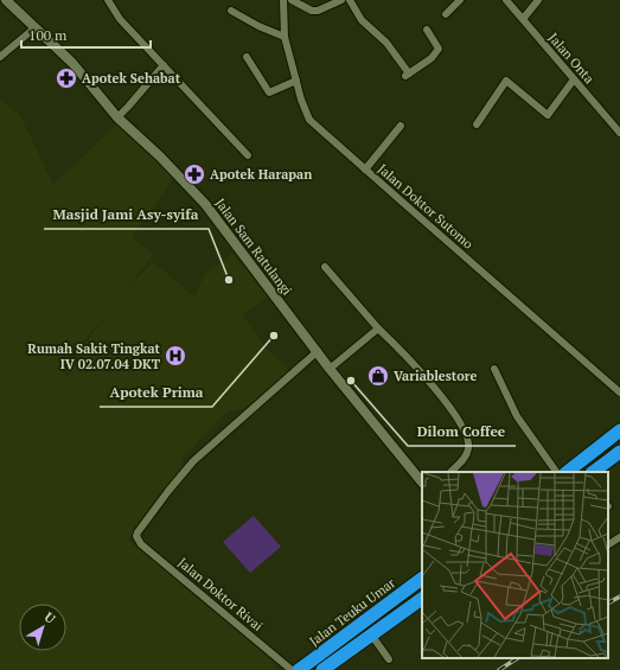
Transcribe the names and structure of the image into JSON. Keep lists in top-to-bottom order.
{
  "streets": {
    "highway": ["Jalan Teuku Umar"],
    "street": [
      "Jalan Onta",
      "Jalan Doktor Sutomo",
      "Jalan Sam Ratulangi",
      "Jalan Doktor Rivai"
    ]
  },
  "crossings": [
    ["Jalan Sam Ratulangi", "Jalan Doktor Rivai"]
  ],
  "places": {
    "pharmacy": ["Apotek Sehabat", "Apotek Harapan"],
    "other": ["Masjid Jami Asy-syifa", "Apotek Prima", "Dilom Coffee"],
    "hospital": ["Rumah Sakit Tingkat IV 02.07.04 DKT"],
    "shop": ["Variablestore"]
  },
  "scale_bar": "100 m",
  "north": "top right"
}
